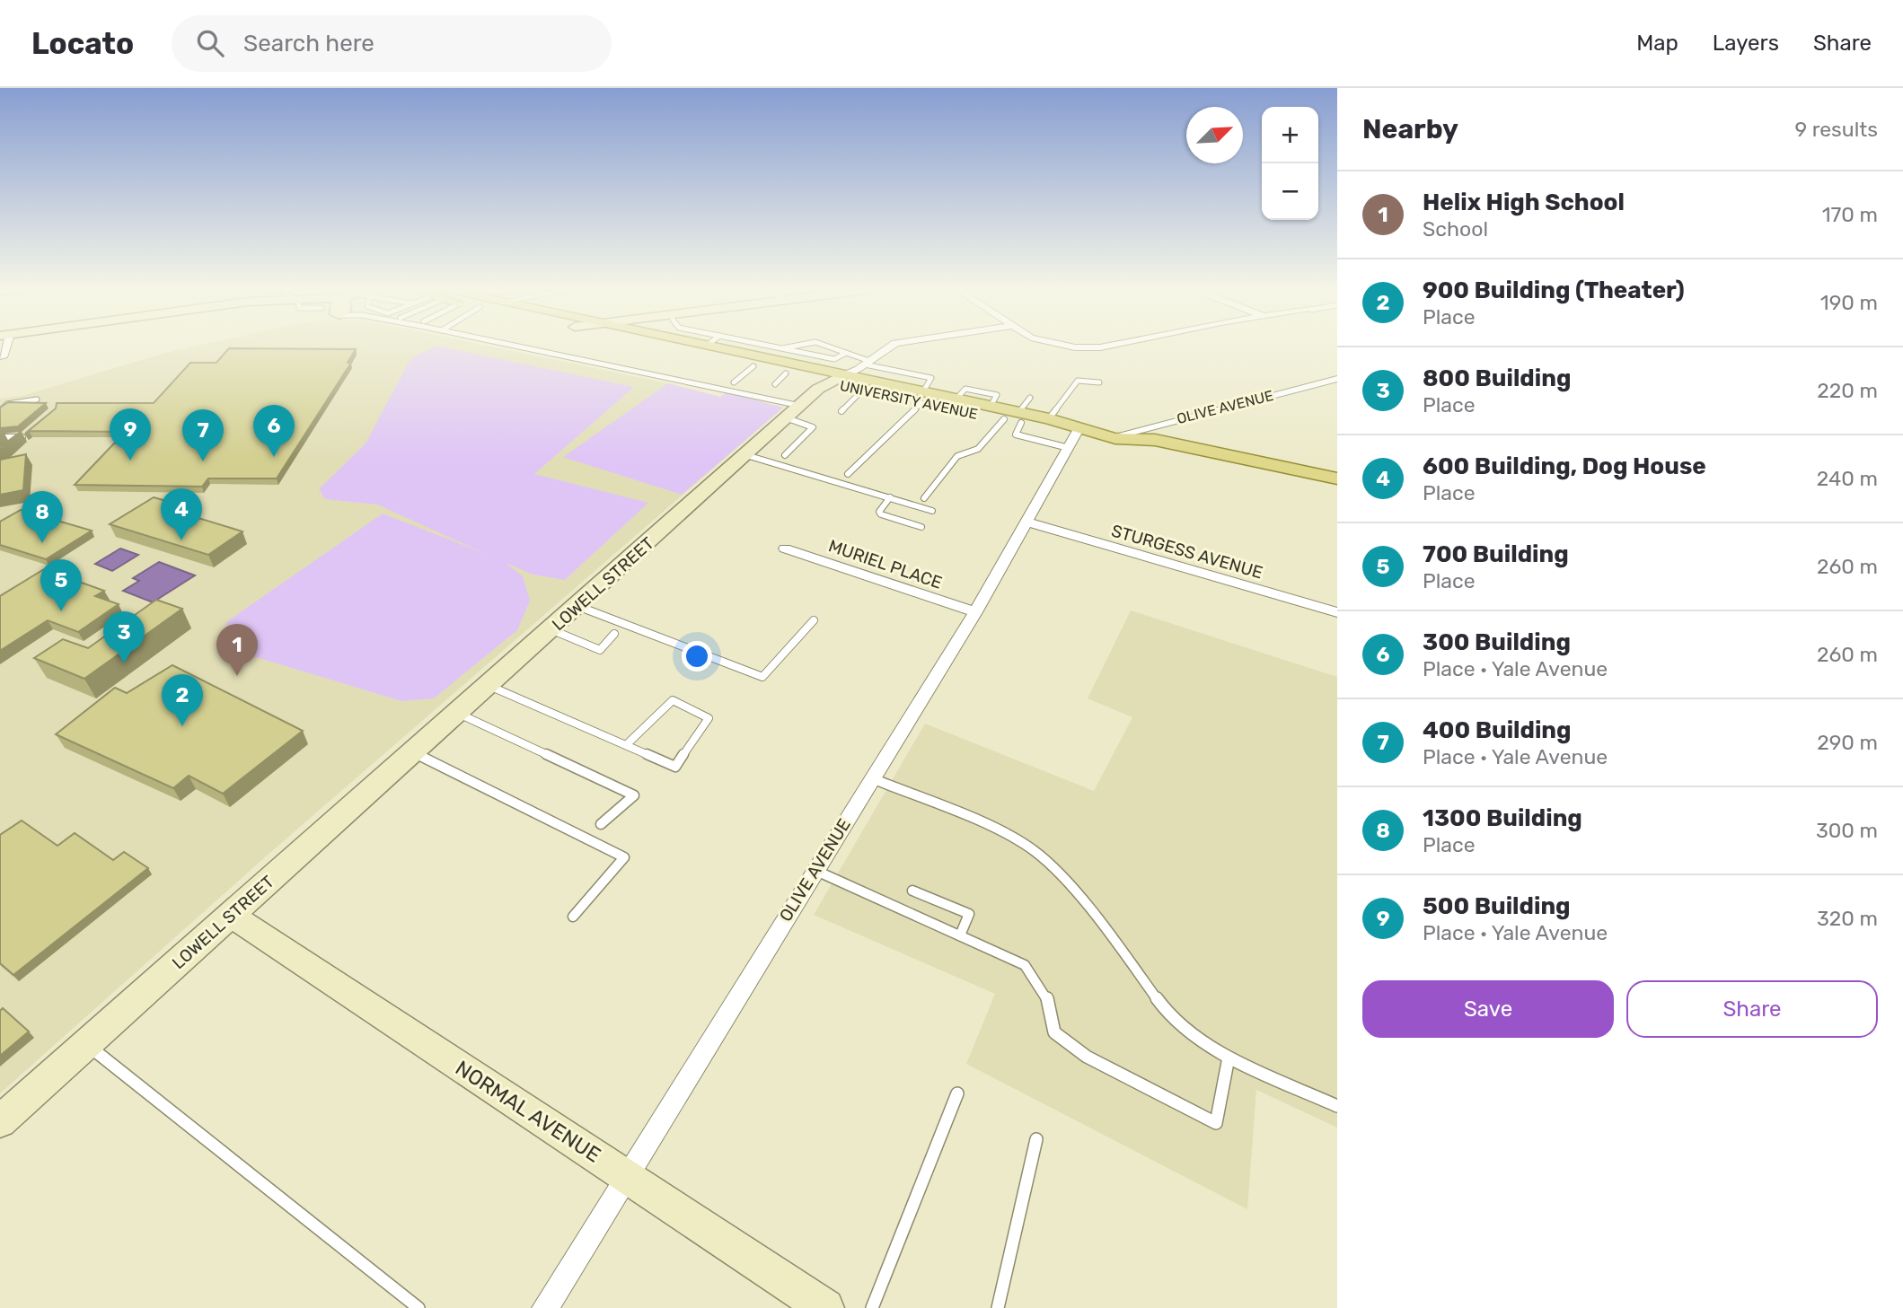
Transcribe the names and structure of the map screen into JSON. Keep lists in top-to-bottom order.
{
  "streets": {
    "main road": ["UNIVERSITY AVENUE"],
    "street": [
      "OLIVE AVENUE",
      "STURGESS AVENUE",
      "MURIEL PLACE",
      "LOWELL STREET",
      "NORMAL AVENUE"
    ]
  },
  "crossings": [
    ["UNIVERSITY AVENUE", "OLIVE AVENUE"],
    ["UNIVERSITY AVENUE", "LOWELL STREET"],
    ["OLIVE AVENUE", "STURGESS AVENUE"],
    ["OLIVE AVENUE", "MURIEL PLACE"],
    ["OLIVE AVENUE", "NORMAL AVENUE"],
    ["LOWELL STREET", "NORMAL AVENUE"]
  ],
  "north": "top right",
  "page": {
    "header": "Locato",
    "search": "Search here",
    "nav": ["Map", "Layers", "Share"],
    "heading": ["Nearby", "9 results"],
    "map_buttons": ["+", "−"],
    "list": [
      {
        "mark": "1",
        "name": "Helix High School",
        "note": "School",
        "value": "170 m"
      },
      {
        "mark": "2",
        "name": "900 Building (Theater)",
        "note": "Place",
        "value": "190 m"
      },
      {
        "mark": "3",
        "name": "800 Building",
        "note": "Place",
        "value": "220 m"
      },
      {
        "mark": "4",
        "name": "600 Building, Dog House",
        "note": "Place",
        "value": "240 m"
      },
      {
        "mark": "5",
        "name": "700 Building",
        "note": "Place",
        "value": "260 m"
      },
      {
        "mark": "6",
        "name": "300 Building",
        "note": "Place · Yale Avenue",
        "value": "260 m"
      },
      {
        "mark": "7",
        "name": "400 Building",
        "note": "Place · Yale Avenue",
        "value": "290 m"
      },
      {
        "mark": "8",
        "name": "1300 Building",
        "note": "Place",
        "value": "300 m"
      },
      {
        "mark": "9",
        "name": "500 Building",
        "note": "Place · Yale Avenue",
        "value": "320 m"
      }
    ],
    "pins": [
      "6",
      "9",
      "7",
      "4",
      "8",
      "5",
      "3",
      "1",
      "2"
    ],
    "buttons": ["Save", "Share"]
  }
}
